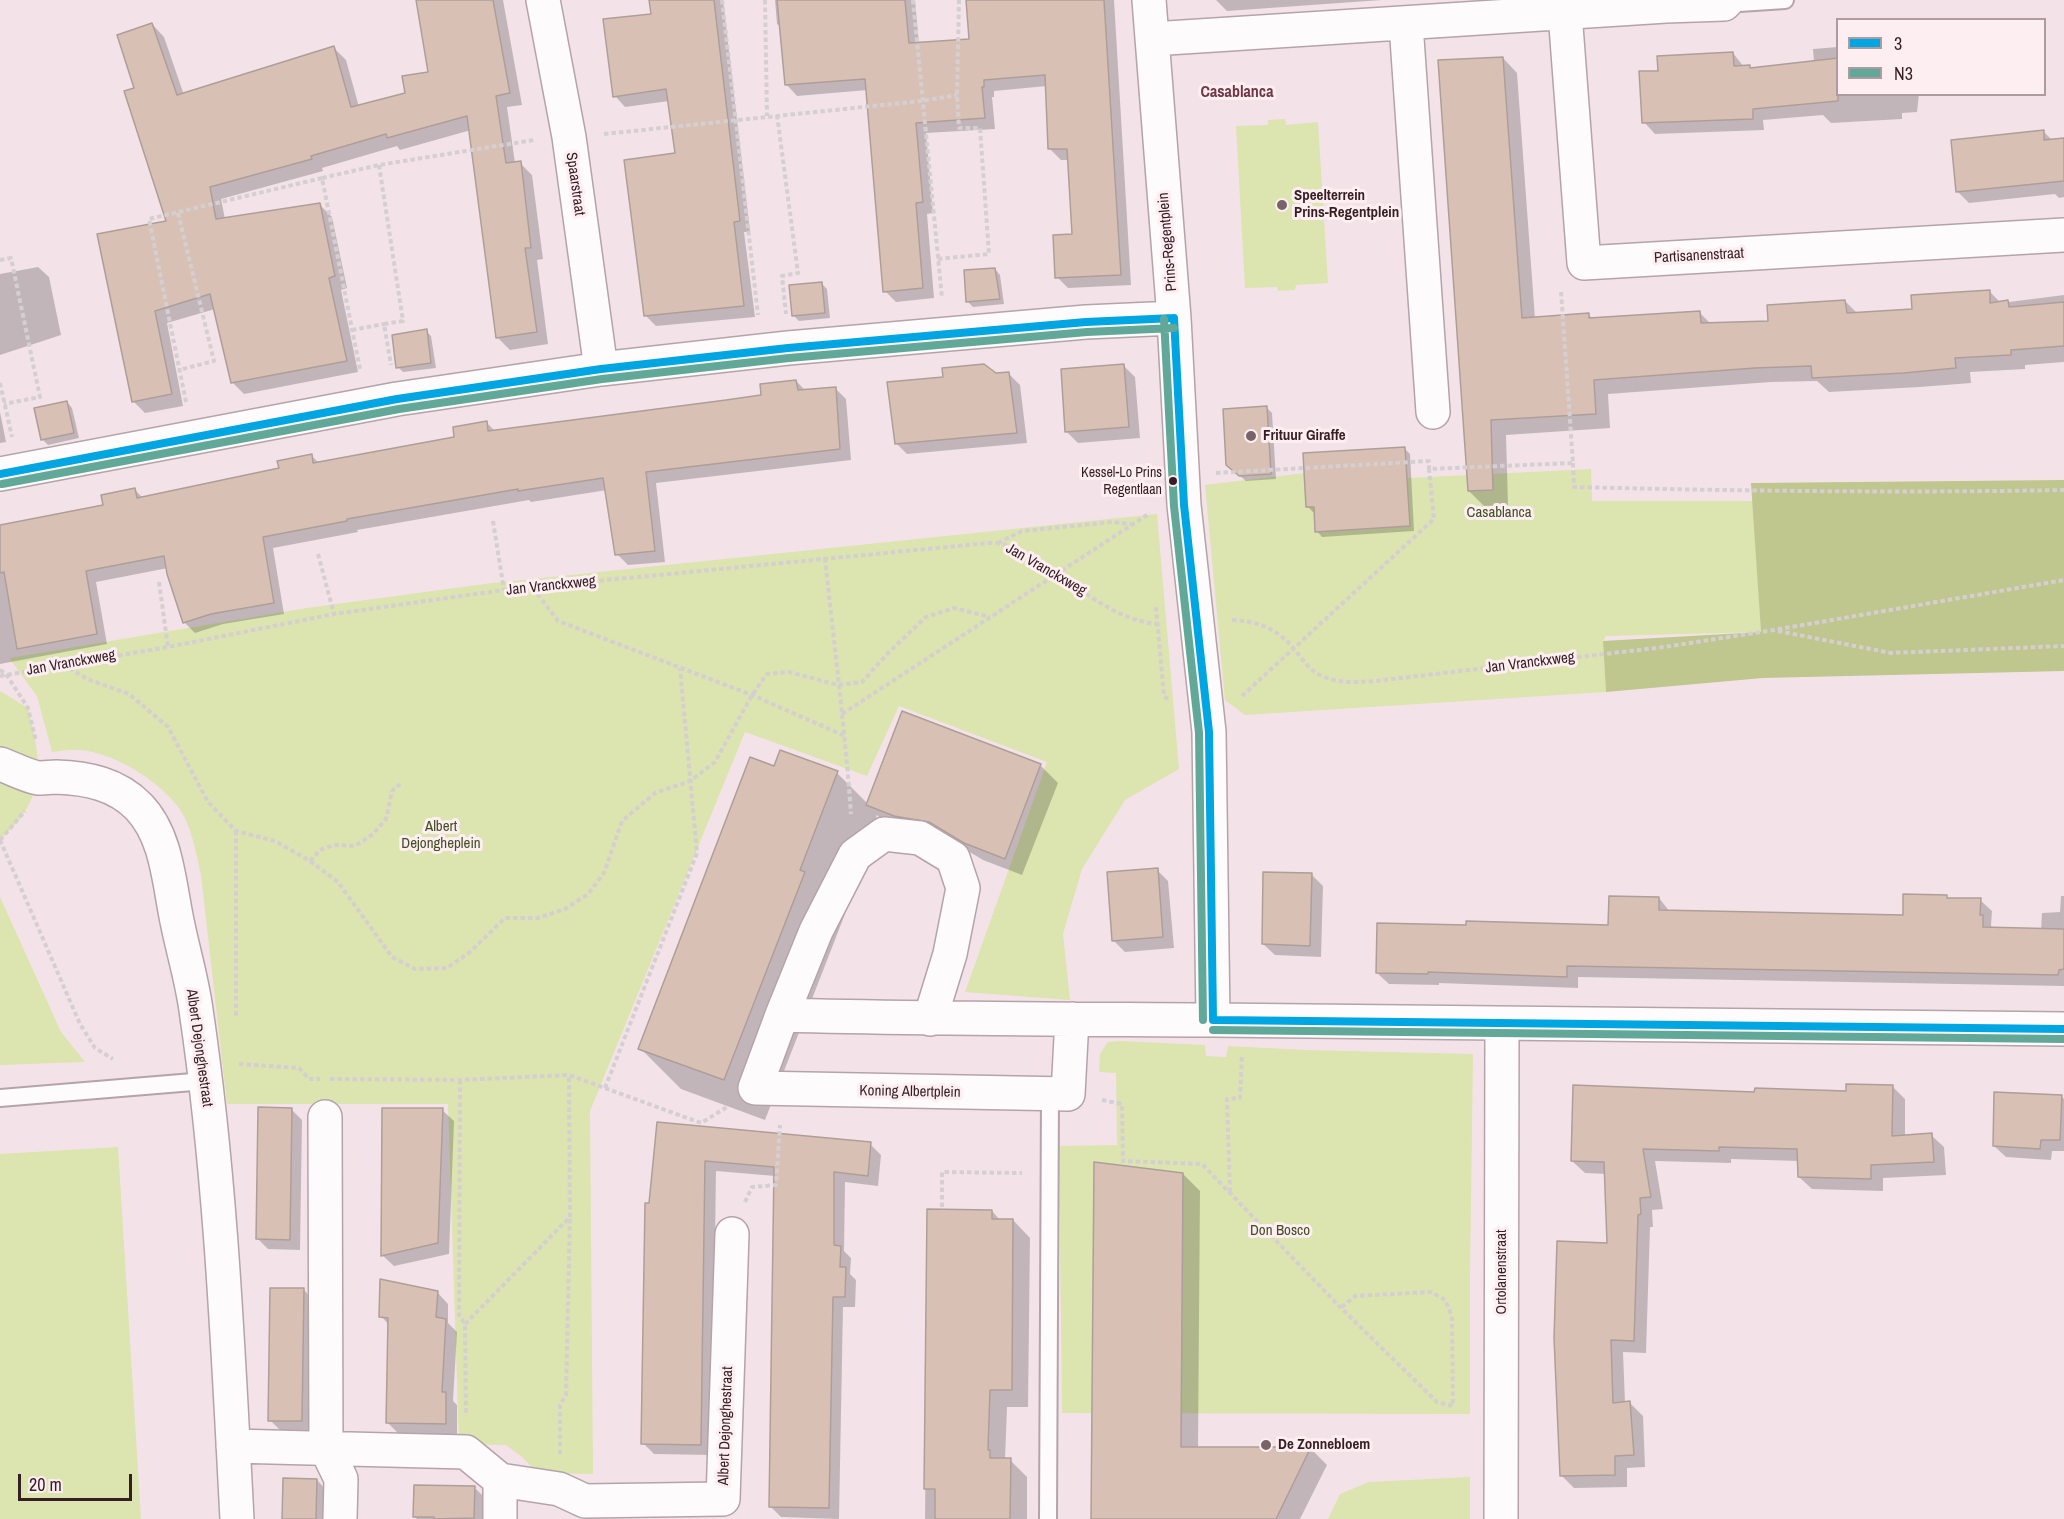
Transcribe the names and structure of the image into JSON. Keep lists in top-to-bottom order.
{
  "streets": {
    "street": [
      "Spaarstraat",
      "Prins-Regentplein",
      "Partisanenstraat",
      "Albert Dejonghestraat",
      "Koning Albertplein",
      "Ortolanenstraat"
    ],
    "path": ["Jan Vranckxweg"]
  },
  "crossings": [
    ["Prins-Regentplein", "Jan Vranckxweg"]
  ],
  "districts": ["Casablanca"],
  "parks": ["Casablanca", "Albert Dejongheplein", "Don Bosco"],
  "places": [
    "Speelterrein Prins-Regentplein",
    "Frituur Giraffe",
    "Kessel-Lo Prins Regentlaan",
    "De Zonnebloem"
  ],
  "lines": ["transit line 3", "transit line N3"],
  "legend": ["3", "N3"],
  "scale_bar": "20 m"
}
